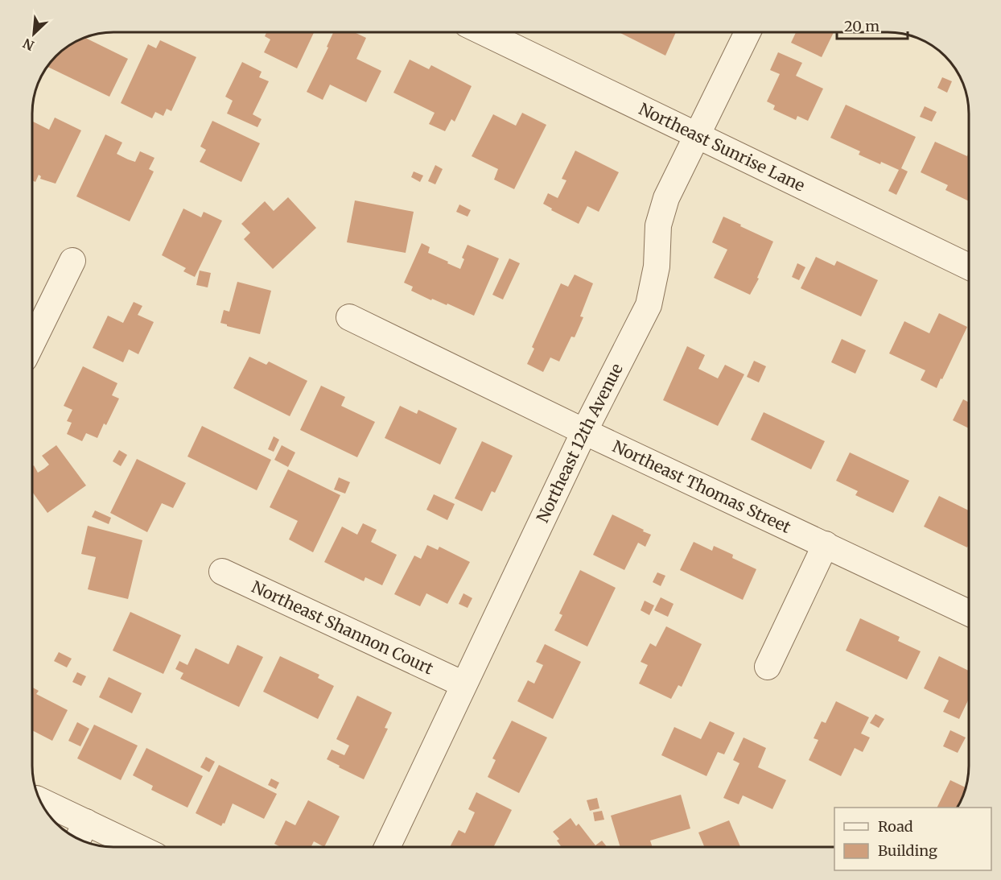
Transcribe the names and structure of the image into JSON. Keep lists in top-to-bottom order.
{
  "streets": {
    "street": [
      "Northeast Sunrise Lane",
      "Northeast 12th Avenue",
      "Northeast Thomas Street",
      "Northeast Shannon Court"
    ]
  },
  "crossings": [
    ["Northeast Sunrise Lane", "Northeast 12th Avenue"],
    ["Northeast 12th Avenue", "Northeast Thomas Street"],
    ["Northeast 12th Avenue", "Northeast Shannon Court"]
  ],
  "legend": ["Road", "Building"],
  "scale_bar": "20 m",
  "north": "bottom left"
}
